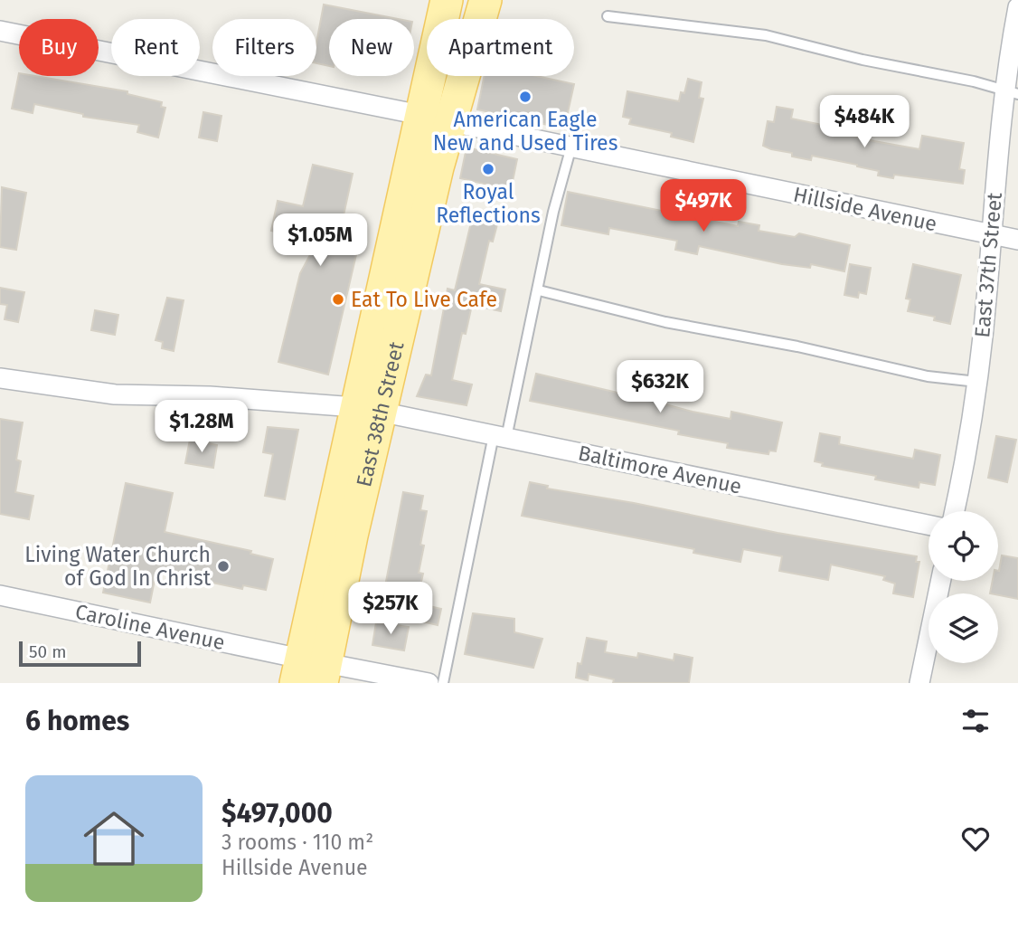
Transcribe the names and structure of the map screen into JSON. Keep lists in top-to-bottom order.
{
  "streets": {
    "main road": ["East 38th Street"],
    "street": [
      "Hillside Avenue",
      "East 37th Street",
      "Baltimore Avenue",
      "Caroline Avenue"
    ]
  },
  "crossings": [
    ["Hillside Avenue", "East 37th Street"],
    ["Hillside Avenue", "East 38th Street"],
    ["East 38th Street", "Baltimore Avenue"],
    ["East 38th Street", "Caroline Avenue"]
  ],
  "places": [
    "American Eagle New and Used Tires",
    "Royal Reflections",
    "Eat To Live Cafe",
    "Living Water Church of God In Christ"
  ],
  "scale_bar": "50 m",
  "page": {
    "chip": [
      "Buy",
      "Rent",
      "Filters",
      "New",
      "Apartment"
    ],
    "price": [
      "$484K",
      "$497K",
      "$1.05M",
      "$632K",
      "$1.28M",
      "$257K"
    ],
    "scale": "50 m",
    "heading": "6 homes",
    "list": [
      {
        "name": "$497,000",
        "note": "3 rooms · 110 m² · Hillside Avenue"
      }
    ]
  }
}
